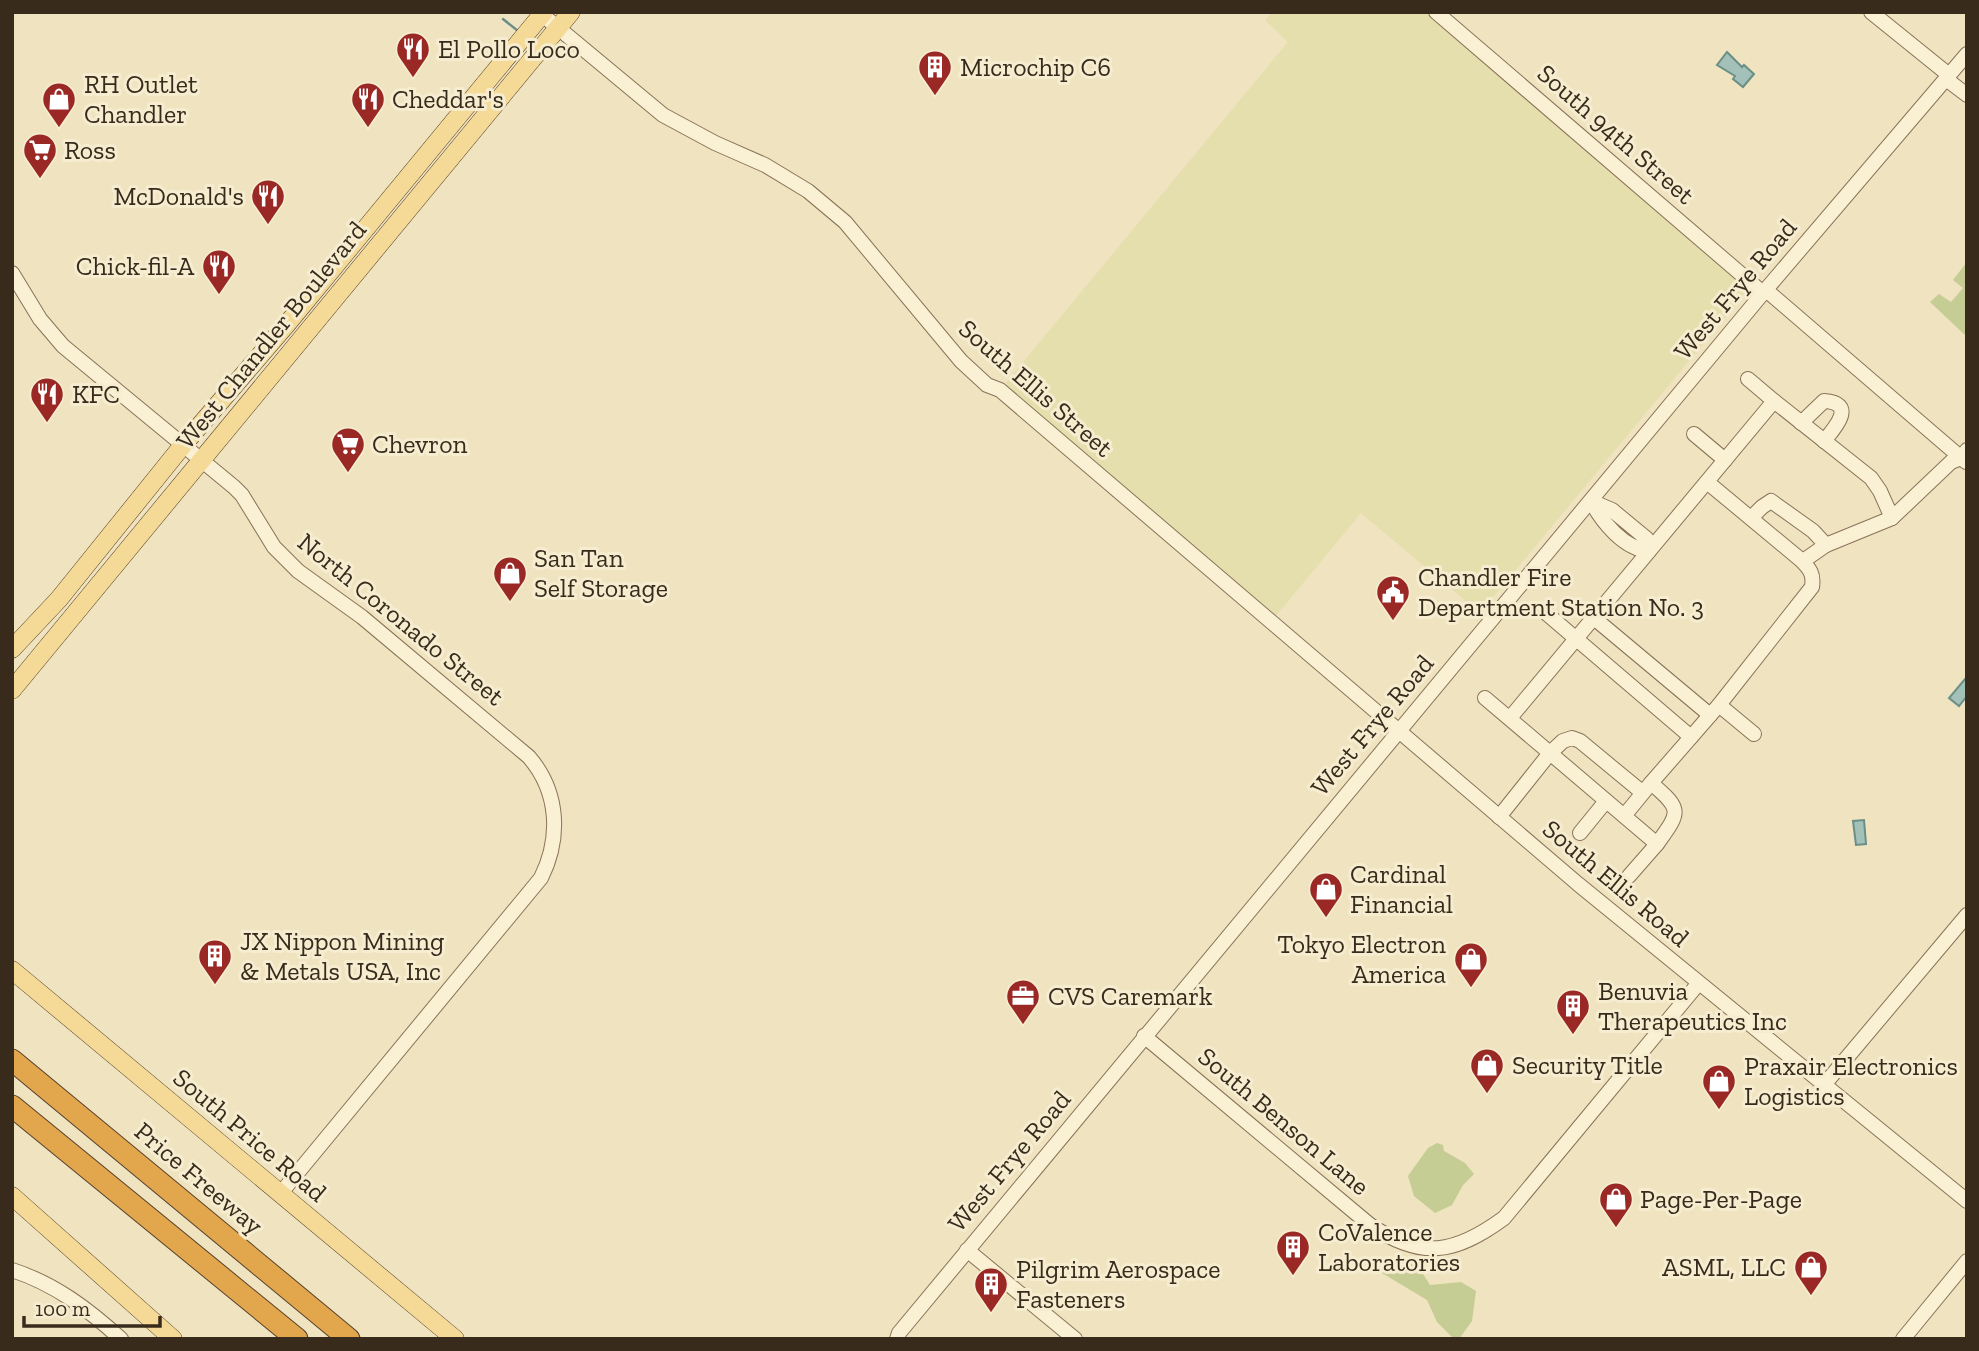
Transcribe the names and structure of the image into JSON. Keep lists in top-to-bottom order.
{
  "streets": {
    "highway": ["Price Freeway"],
    "main road": ["West Chandler Boulevard", "South Price Road"],
    "street": [
      "South 94th Street",
      "West Frye Road",
      "South Ellis Street",
      "North Coronado Street",
      "South Ellis Road",
      "South Benson Lane"
    ]
  },
  "crossings": [
    ["South 94th Street", "West Frye Road"],
    ["West Frye Road", "South Ellis Street"],
    ["West Frye Road", "South Ellis Road"],
    ["West Frye Road", "South Benson Lane"],
    ["West Chandler Boulevard", "South Ellis Street"],
    ["West Chandler Boulevard", "North Coronado Street"],
    ["South Ellis Street", "South Ellis Road"],
    ["North Coronado Street", "South Price Road"],
    ["South Ellis Road", "South Benson Lane"]
  ],
  "places": {
    "restaurant": [
      "El Pollo Loco",
      "Cheddar's",
      "McDonald's",
      "Chick-fil-A",
      "KFC"
    ],
    "building": [
      "Microchip C6",
      "JX Nippon Mining & Metals USA, Inc",
      "Benuvia Therapeutics Inc",
      "CoValence Laboratories",
      "Pilgrim Aerospace Fasteners"
    ],
    "shop": [
      "RH Outlet Chandler",
      "San Tan Self Storage",
      "Cardinal Financial",
      "Tokyo Electron America",
      "Security Title",
      "Praxair Electronics Logistics",
      "Page-Per-Page",
      "ASML, LLC"
    ],
    "supermarket": ["Ross", "Chevron"],
    "public building": ["Chandler Fire Department Station No. 3"],
    "office": ["CVS Caremark"]
  },
  "scale_bar": "100 m"
}
